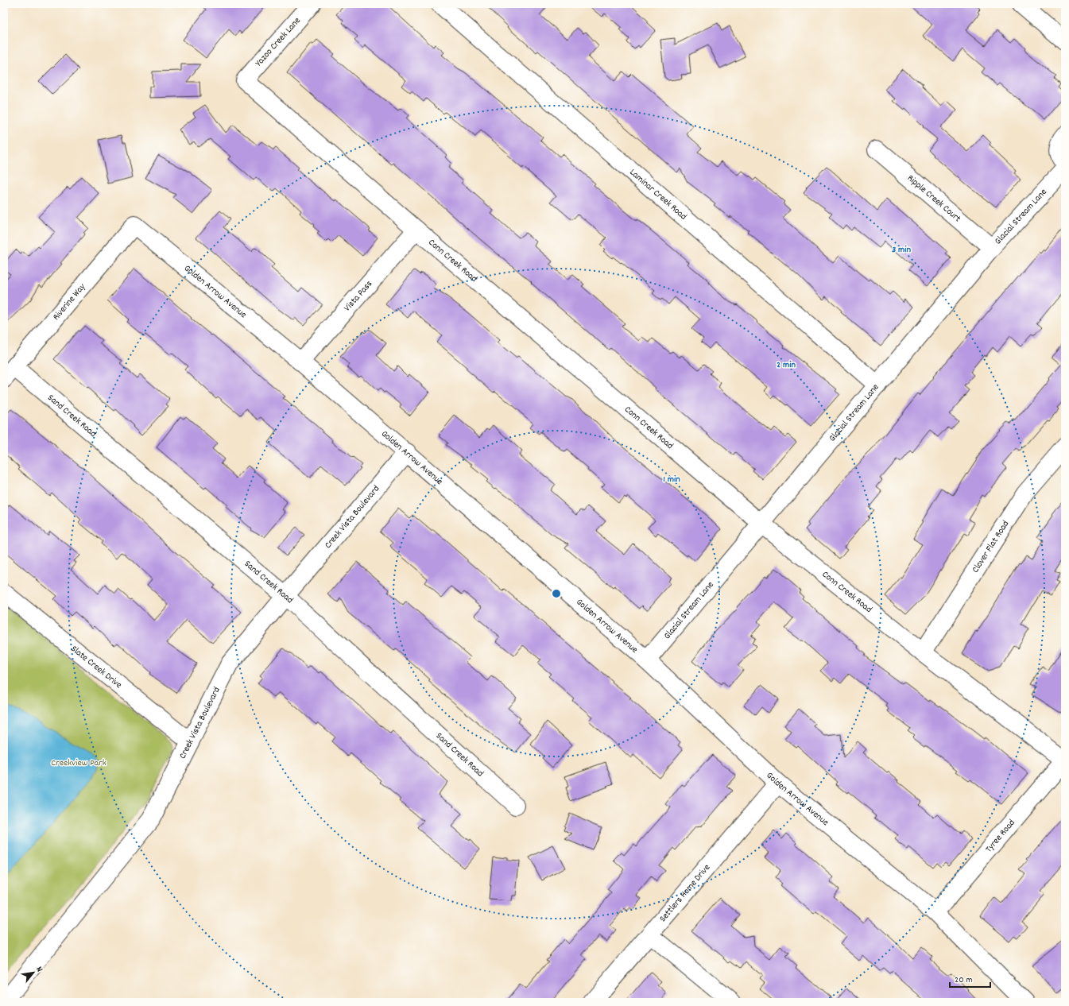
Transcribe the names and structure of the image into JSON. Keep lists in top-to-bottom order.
{
  "streets": {
    "street": [
      "Yazoo Creek Lane",
      "Laminar Creek Road",
      "Ripple Creek Court",
      "Glacial Stream Lane",
      "Conn Creek Road",
      "Golden Arrow Avenue",
      "Vista Pass",
      "Riverine Way",
      "Sand Creek Road",
      "Creek Vista Boulevard",
      "Clover Flat Road",
      "Slate Creek Drive",
      "Tyree Road",
      "Settlers Home Drive"
    ]
  },
  "crossings": [
    ["Yazoo Creek Lane", "Conn Creek Road"],
    ["Laminar Creek Road", "Glacial Stream Lane"],
    ["Ripple Creek Court", "Glacial Stream Lane"],
    ["Glacial Stream Lane", "Conn Creek Road"],
    ["Glacial Stream Lane", "Golden Arrow Avenue"],
    ["Conn Creek Road", "Vista Pass"],
    ["Conn Creek Road", "Clover Flat Road"],
    ["Conn Creek Road", "Tyree Road"],
    ["Golden Arrow Avenue", "Vista Pass"],
    ["Golden Arrow Avenue", "Riverine Way"],
    ["Golden Arrow Avenue", "Creek Vista Boulevard"],
    ["Golden Arrow Avenue", "Tyree Road"],
    ["Golden Arrow Avenue", "Settlers Home Drive"],
    ["Riverine Way", "Sand Creek Road"],
    ["Sand Creek Road", "Creek Vista Boulevard"],
    ["Creek Vista Boulevard", "Slate Creek Drive"]
  ],
  "parks": ["Creekview Park"],
  "scale_bar": "20 m",
  "north": "top right",
  "rings": ["3 min", "2 min", "1 min"]
}
